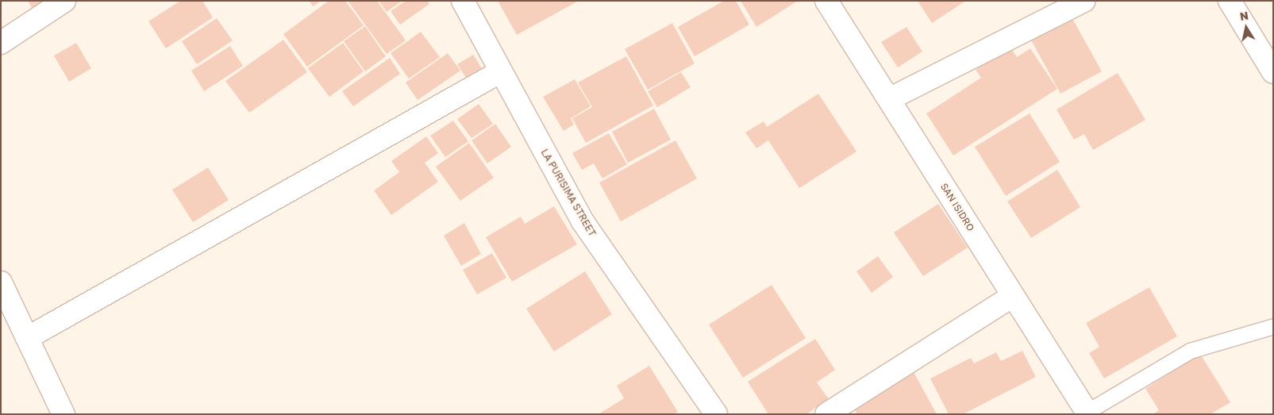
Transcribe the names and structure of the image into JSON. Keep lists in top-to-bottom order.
{
  "streets": {
    "street": ["LA PURISIMA STREET", "SAN ISIDRO"]
  },
  "north": "top"
}
